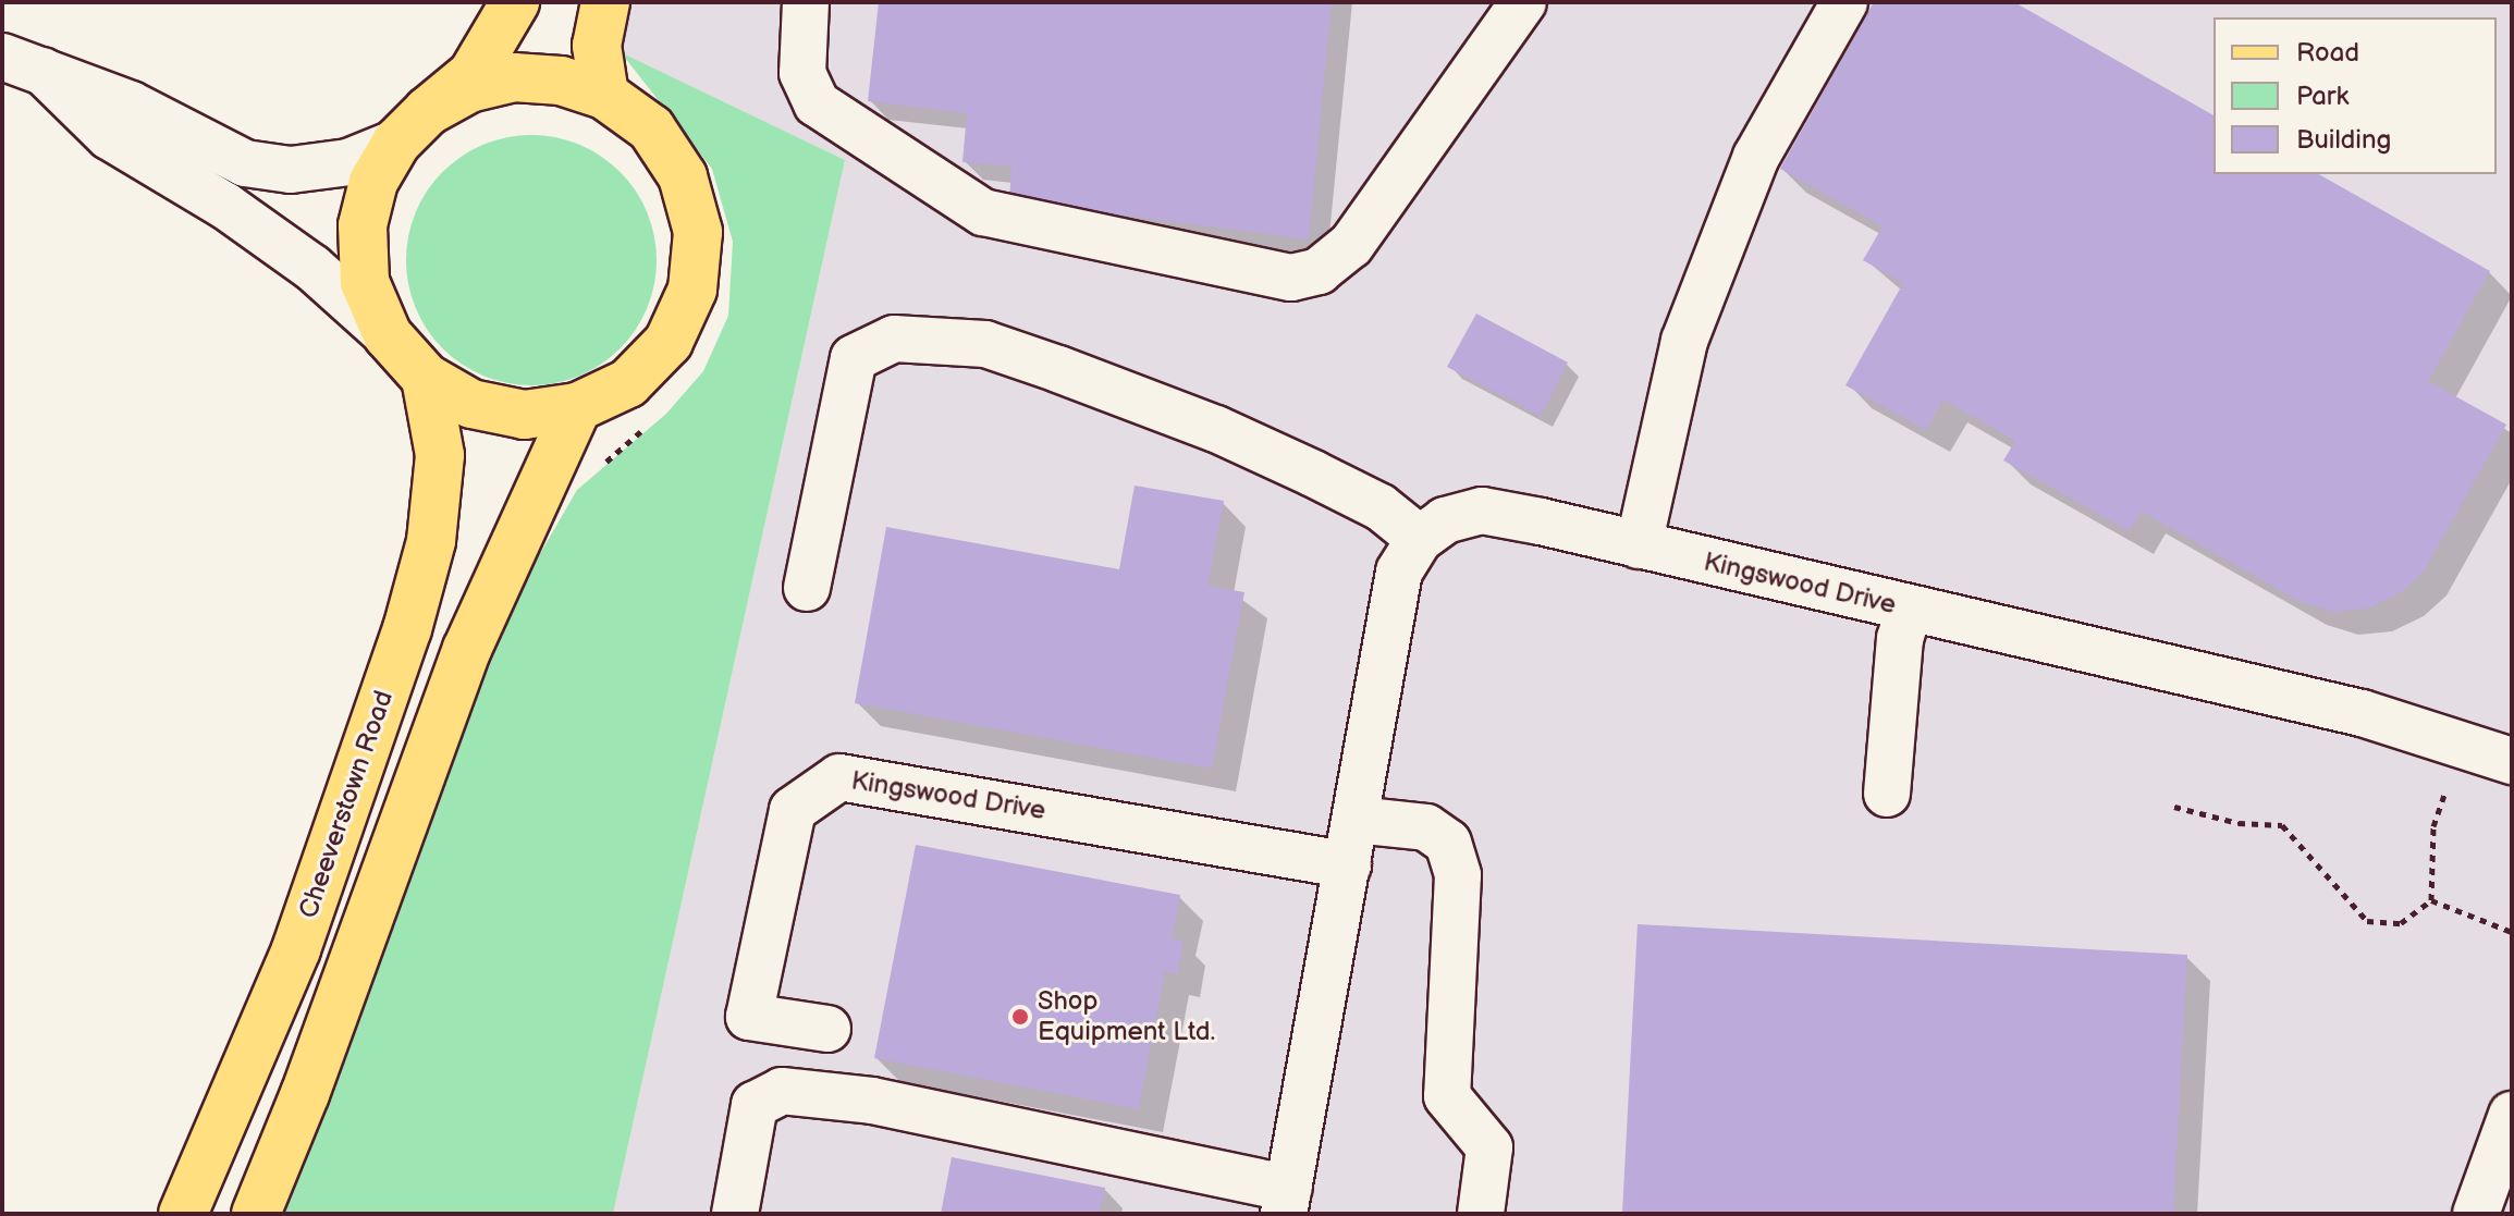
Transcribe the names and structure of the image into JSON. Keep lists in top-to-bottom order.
{
  "streets": {
    "main road": ["Cheeverstown Road"],
    "street": ["Kingswood Drive"]
  },
  "places": ["Shop Equipment Ltd."],
  "legend": ["Road", "Park", "Building"]
}
